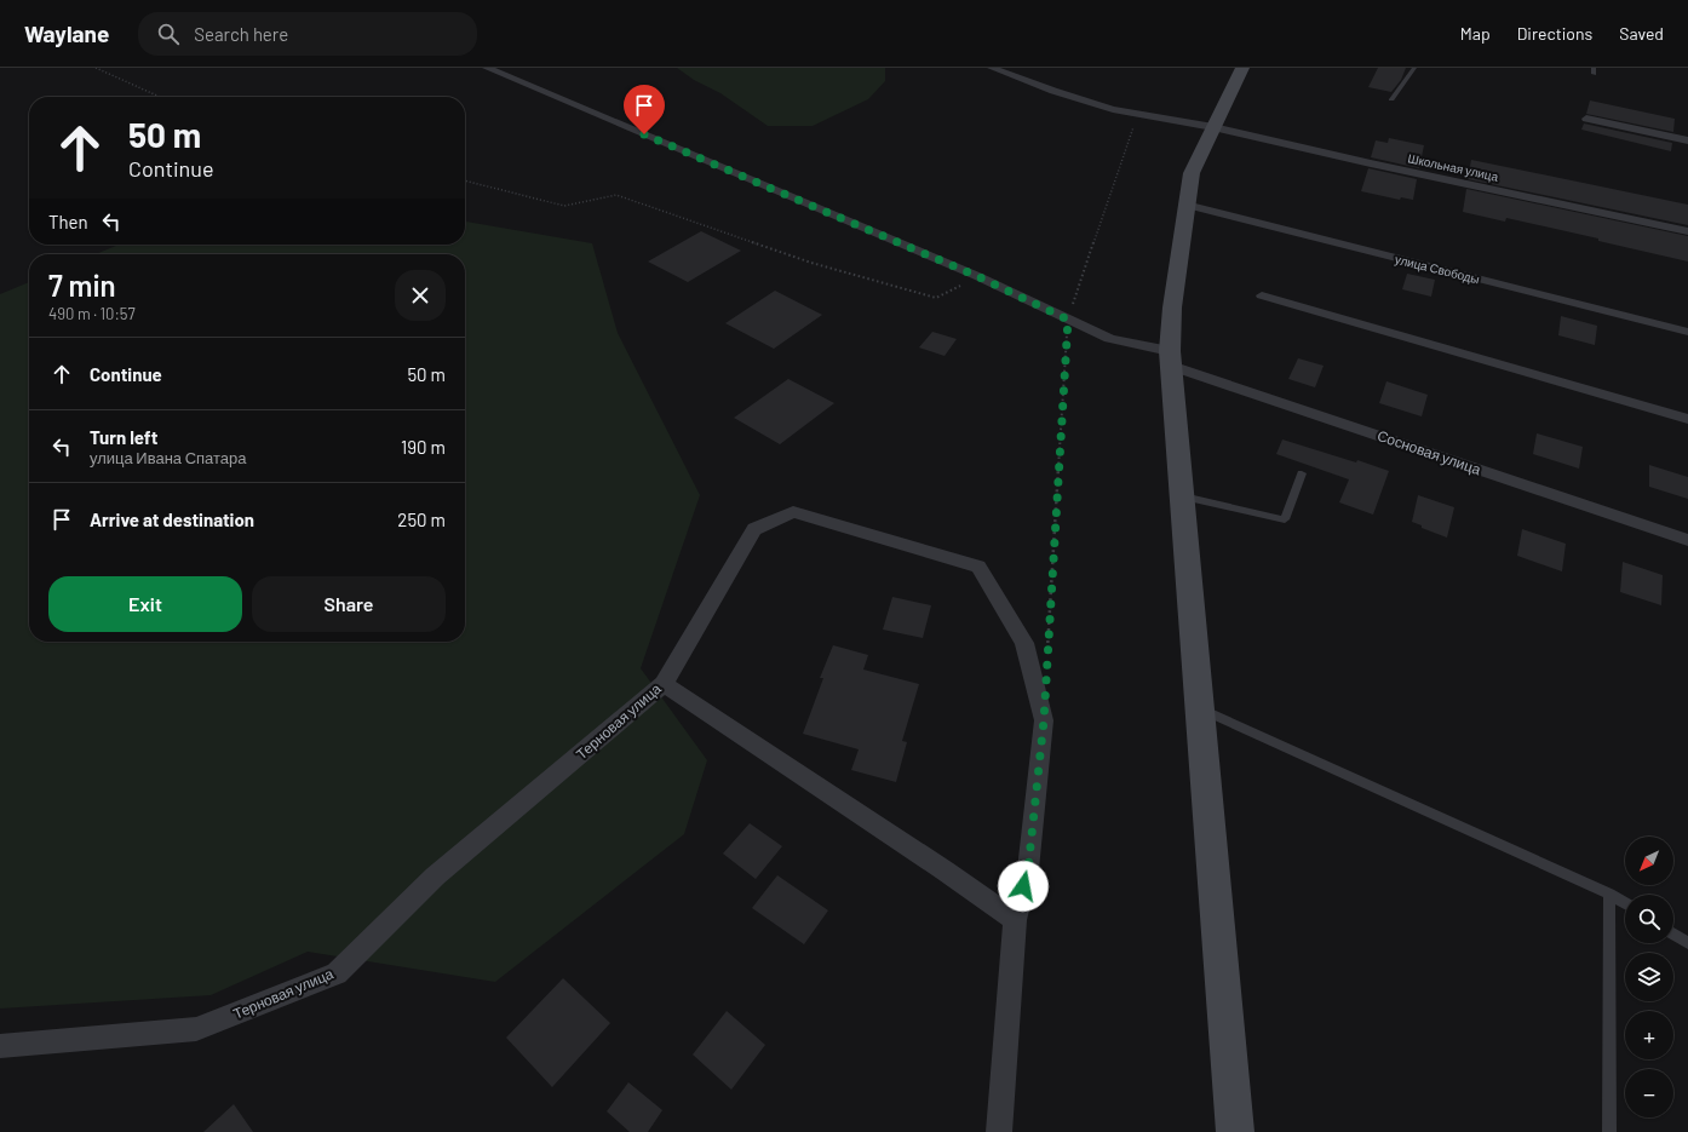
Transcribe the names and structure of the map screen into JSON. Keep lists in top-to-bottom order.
{
  "streets": {
    "street": [
      "Школьная улица",
      "улица Свободы",
      "Сосновая улица",
      "Терновая улица"
    ]
  },
  "north": "bottom left",
  "page": {
    "header": "Waylane",
    "search": "Search here",
    "nav": ["Map", "Directions", "Saved"],
    "turn": ["50 m", "Continue"],
    "then": "Then",
    "heading": ["7 min", "490 m · 10:57"],
    "list": [
      {
        "name": "Continue",
        "value": "50 m"
      },
      {
        "name": "Turn left",
        "note": "улица Ивана Спатара",
        "value": "190 m"
      },
      {
        "name": "Arrive at destination",
        "value": "250 m"
      }
    ],
    "buttons": ["Exit", "Share"],
    "map_buttons": ["+", "−"]
  }
}
